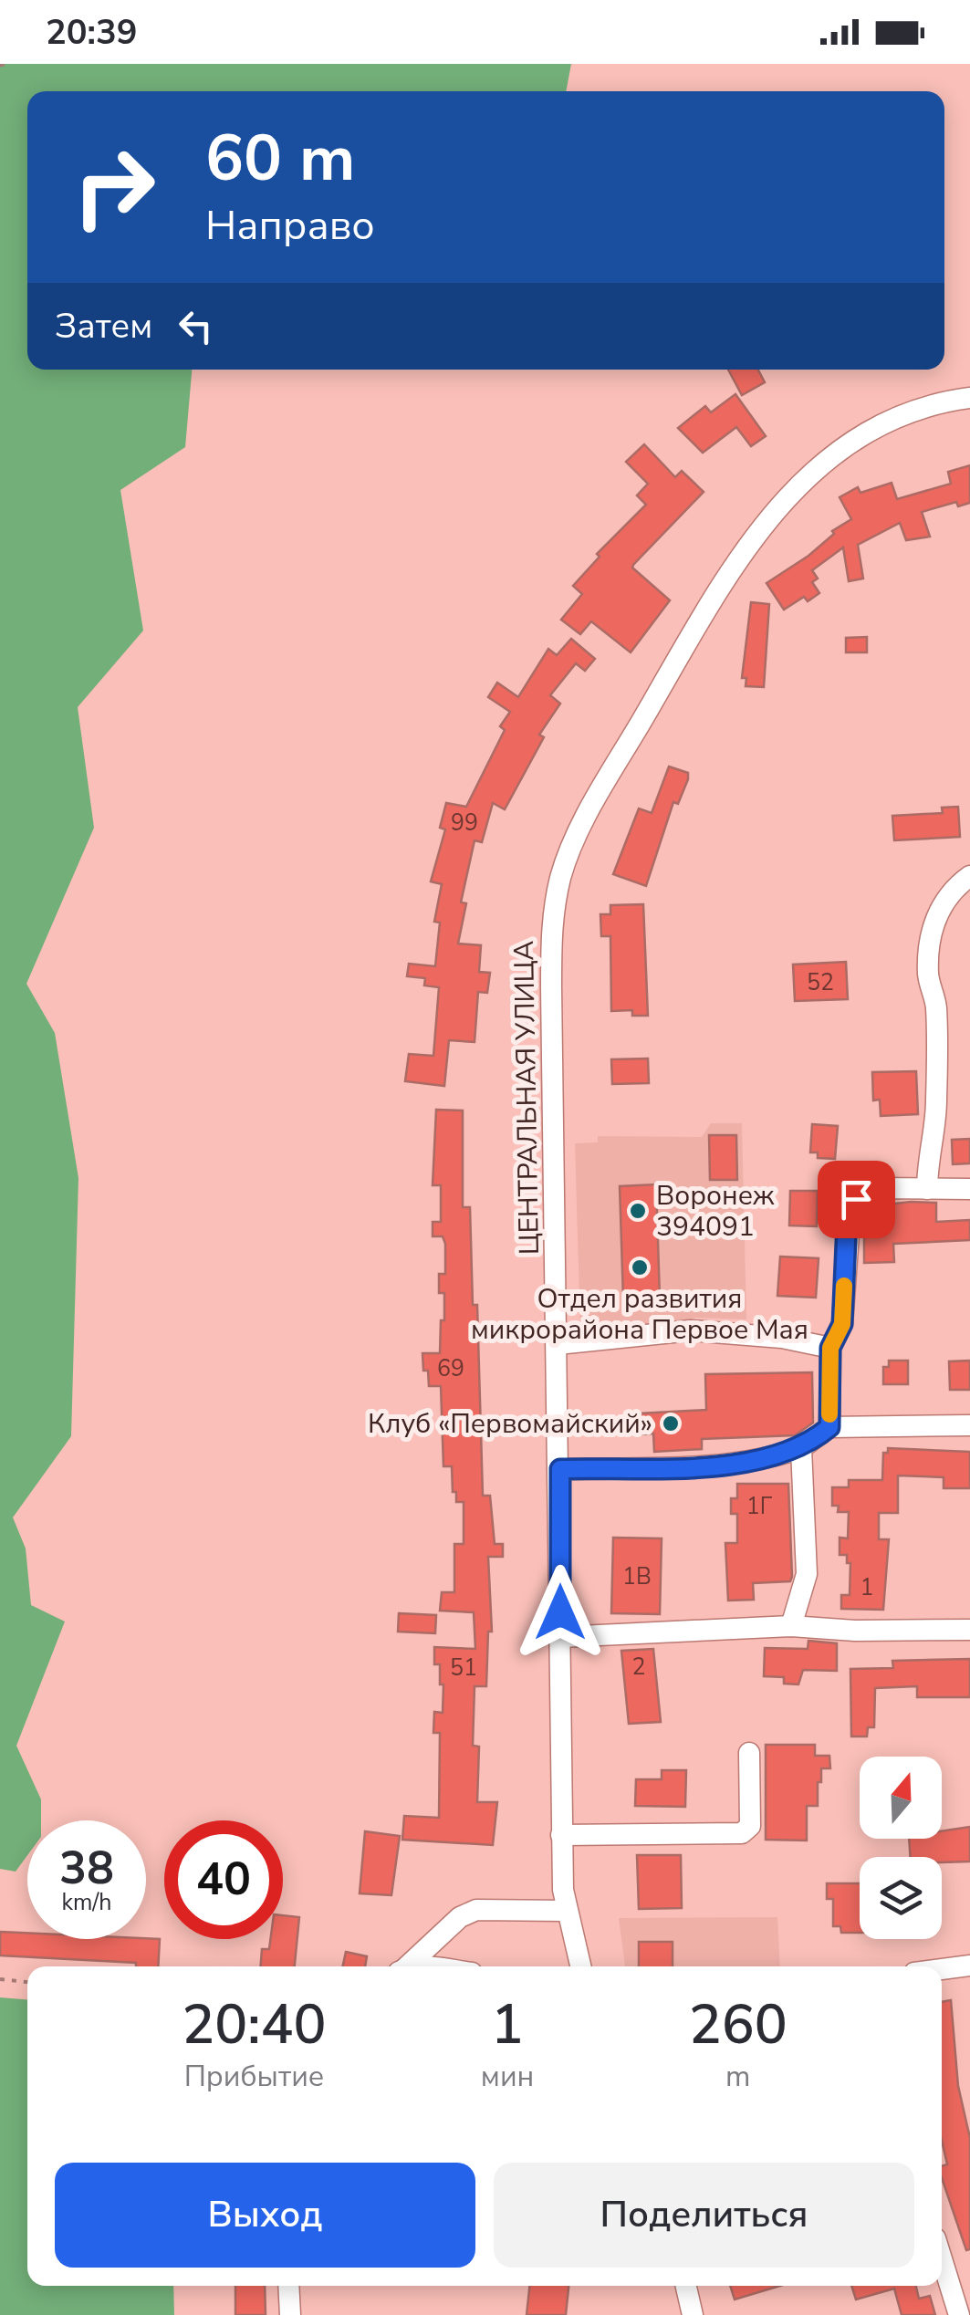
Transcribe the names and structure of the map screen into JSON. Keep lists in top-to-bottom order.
{
  "streets": {
    "street": ["ЦЕНТРАЛЬНАЯ УЛИЦА"]
  },
  "places": ["Воронеж 394091", "Отдел развития микрорайона Первое Мая", "Клуб «Первомайский»"],
  "house_numbers": [
    "99",
    "52",
    "69",
    "1Г",
    "1В",
    "1",
    "2",
    "51"
  ],
  "north": "top",
  "page": {
    "status": "20:39",
    "turn": ["60 m", "Направо"],
    "then": "Затем",
    "speed": "38 km/h",
    "limit": "40",
    "eta": [
      "20:40",
      "Прибытие",
      "1",
      "мин",
      "260",
      "m"
    ],
    "buttons": ["Выход", "Поделиться"]
  }
}
